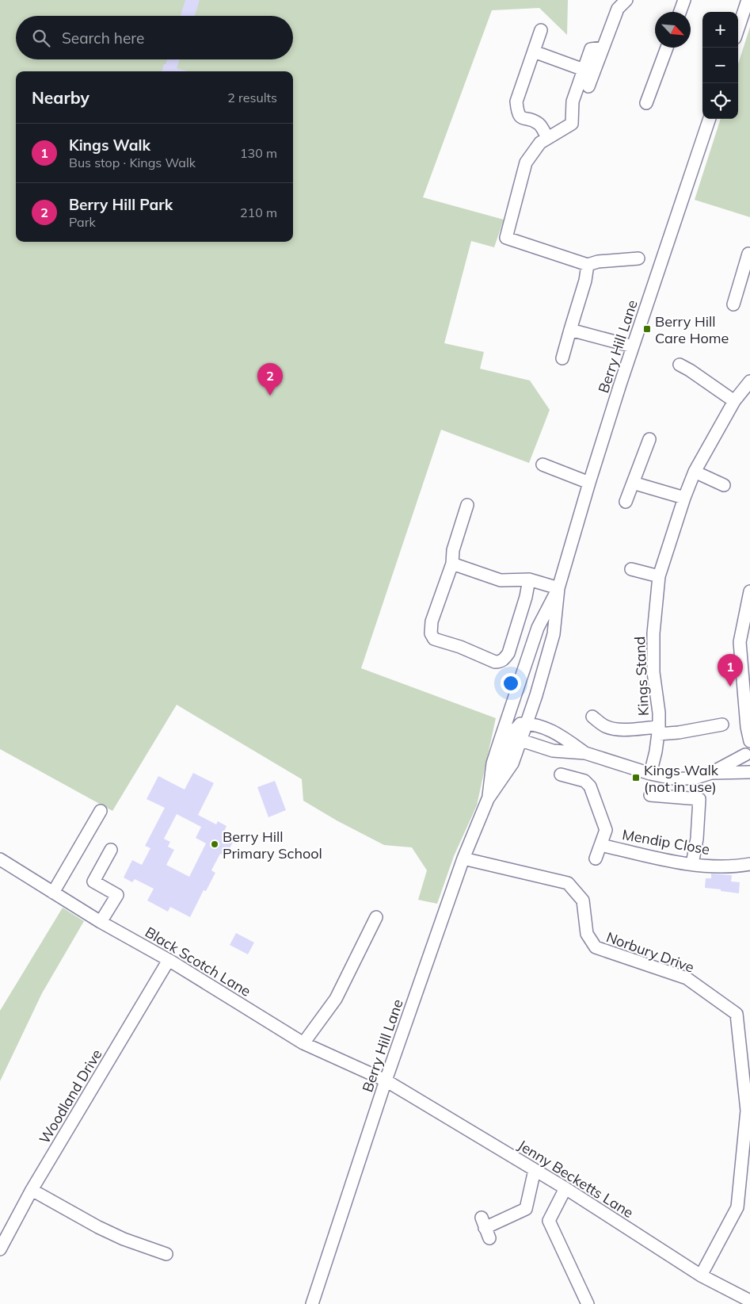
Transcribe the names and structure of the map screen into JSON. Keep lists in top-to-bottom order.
{
  "streets": {
    "street": [
      "Berry Hill Lane",
      "Kings Stand",
      "Mendip Close",
      "Norbury Drive",
      "Black Scotch Lane",
      "Woodland Drive",
      "Jenny Becketts Lane"
    ]
  },
  "crossings": [
    ["Berry Hill Lane", "Norbury Drive"],
    ["Berry Hill Lane", "Black Scotch Lane"],
    ["Berry Hill Lane", "Jenny Becketts Lane"],
    ["Norbury Drive", "Jenny Becketts Lane"],
    ["Black Scotch Lane", "Woodland Drive"],
    ["Black Scotch Lane", "Jenny Becketts Lane"]
  ],
  "places": {
    "transit": ["Berry Hill Care Home", "Kings Walk (not in use)"],
    "other": ["Berry Hill Primary School"]
  },
  "north": "bottom right",
  "page": {
    "map_buttons": ["+", "−"],
    "search": "Search here",
    "heading": ["Nearby", "2 results"],
    "list": [
      {
        "mark": "1",
        "name": "Kings Walk",
        "note": "Bus stop · Kings Walk",
        "value": "130 m"
      },
      {
        "mark": "2",
        "name": "Berry Hill Park",
        "note": "Park",
        "value": "210 m"
      }
    ],
    "pins": ["2", "1"]
  }
}
